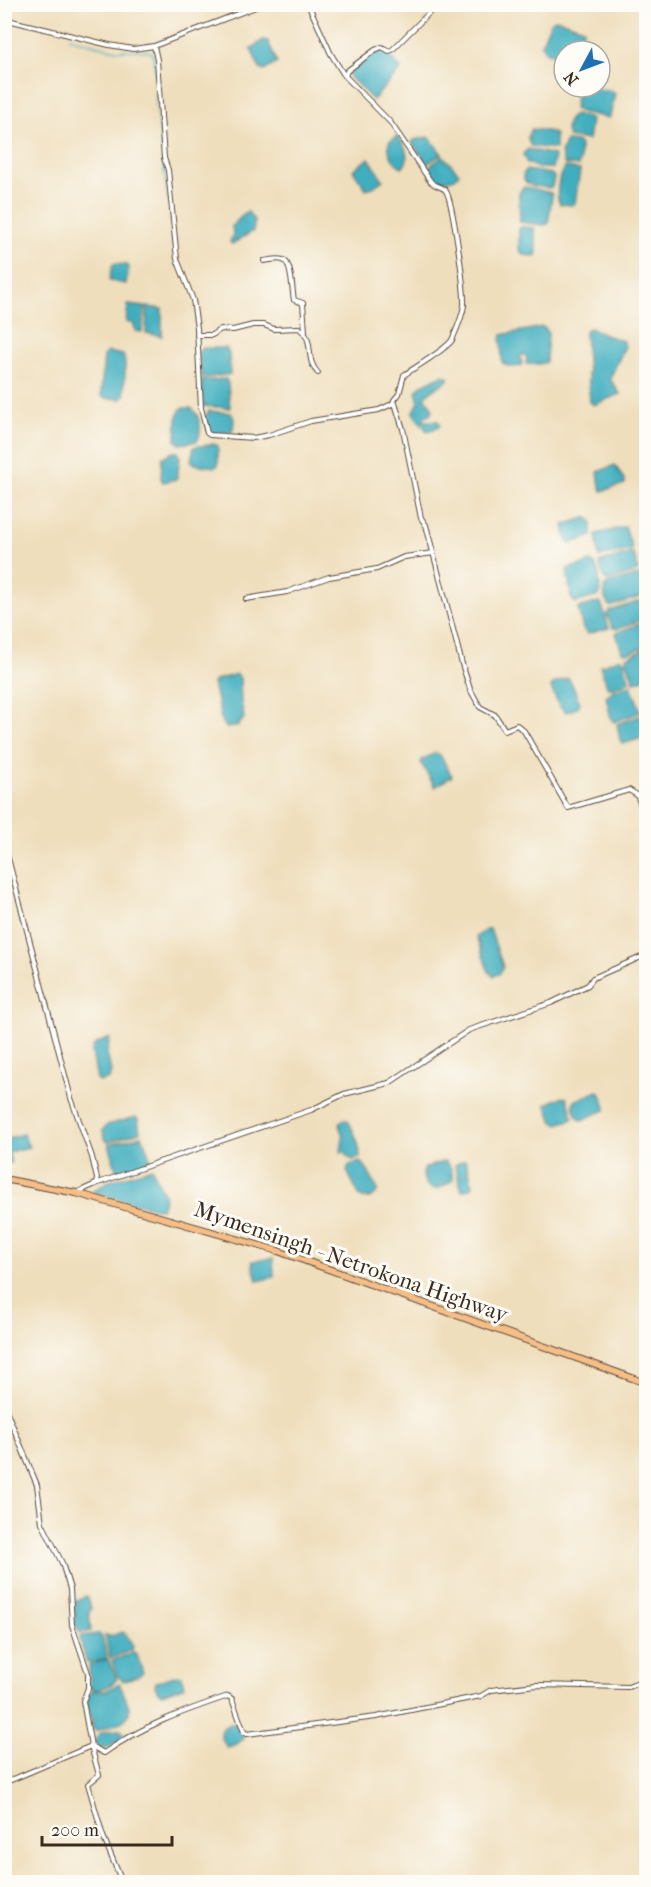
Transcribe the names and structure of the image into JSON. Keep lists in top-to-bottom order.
{
  "streets": {
    "main road": ["Mymensingh - Netrokona Highway"]
  },
  "scale_bar": "200 m",
  "north": "bottom left"
}
